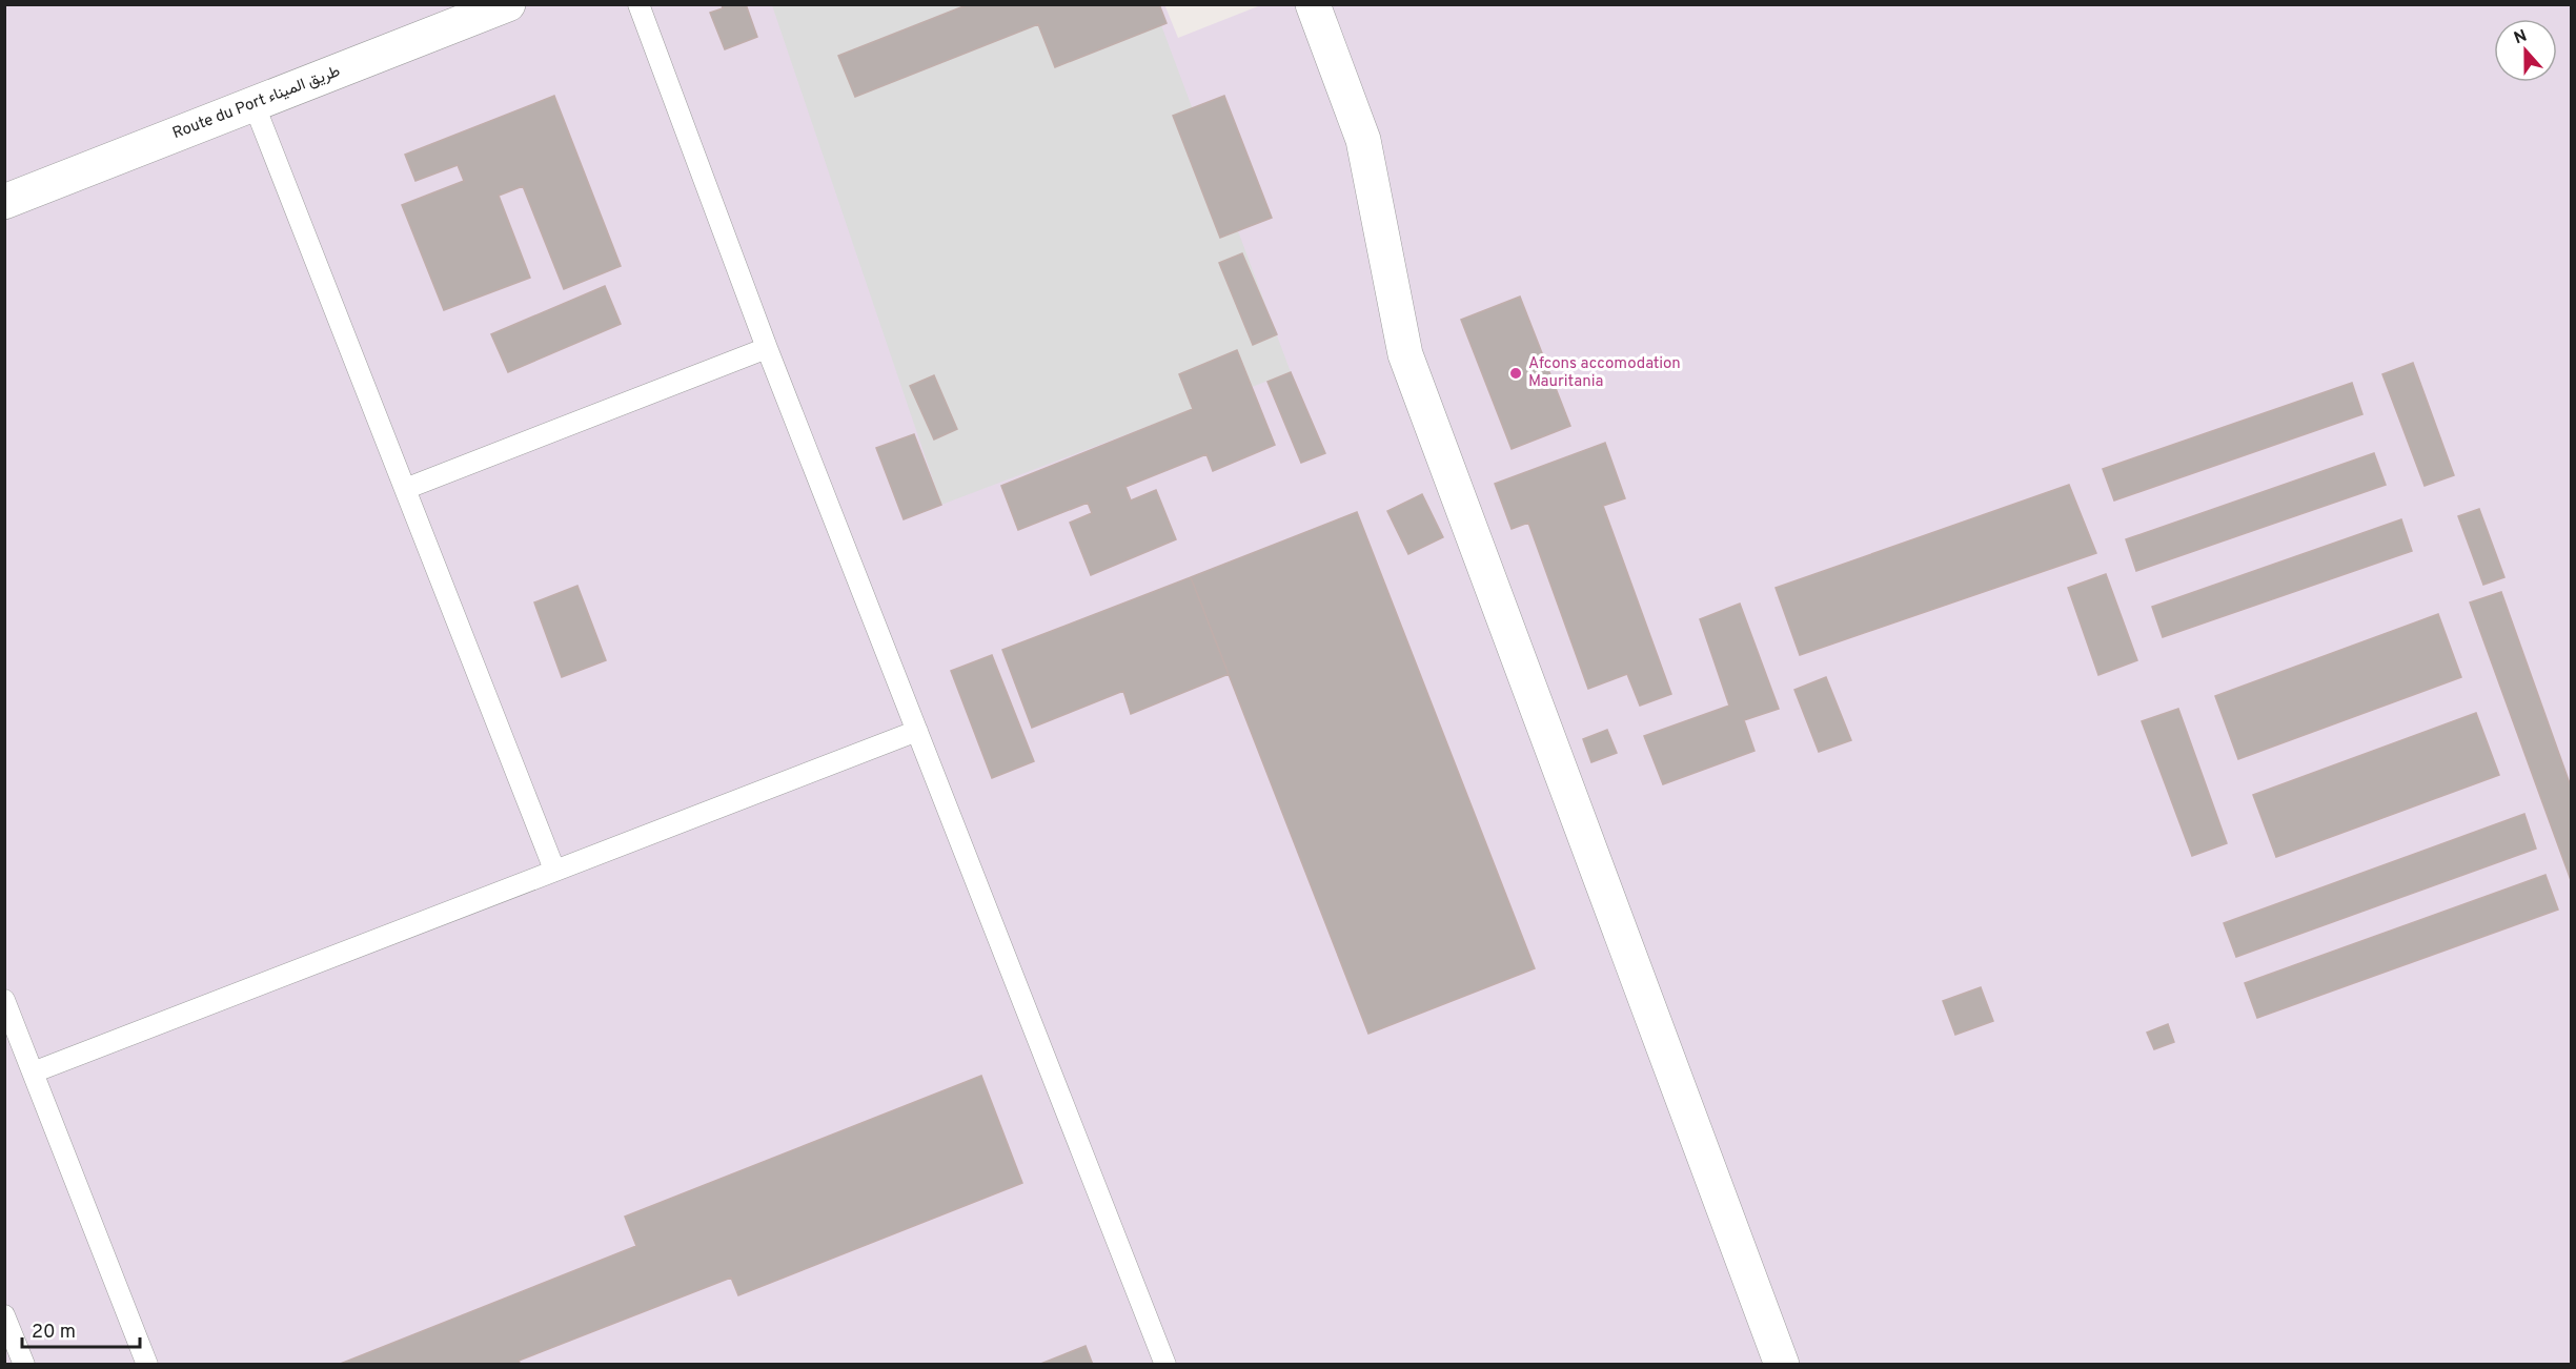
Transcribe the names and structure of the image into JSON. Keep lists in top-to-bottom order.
{
  "streets": {
    "street": ["Route du Port طريق الميناء"]
  },
  "places": ["Afcons accomodation Mauritania"],
  "scale_bar": "20 m",
  "north": "top"
}
